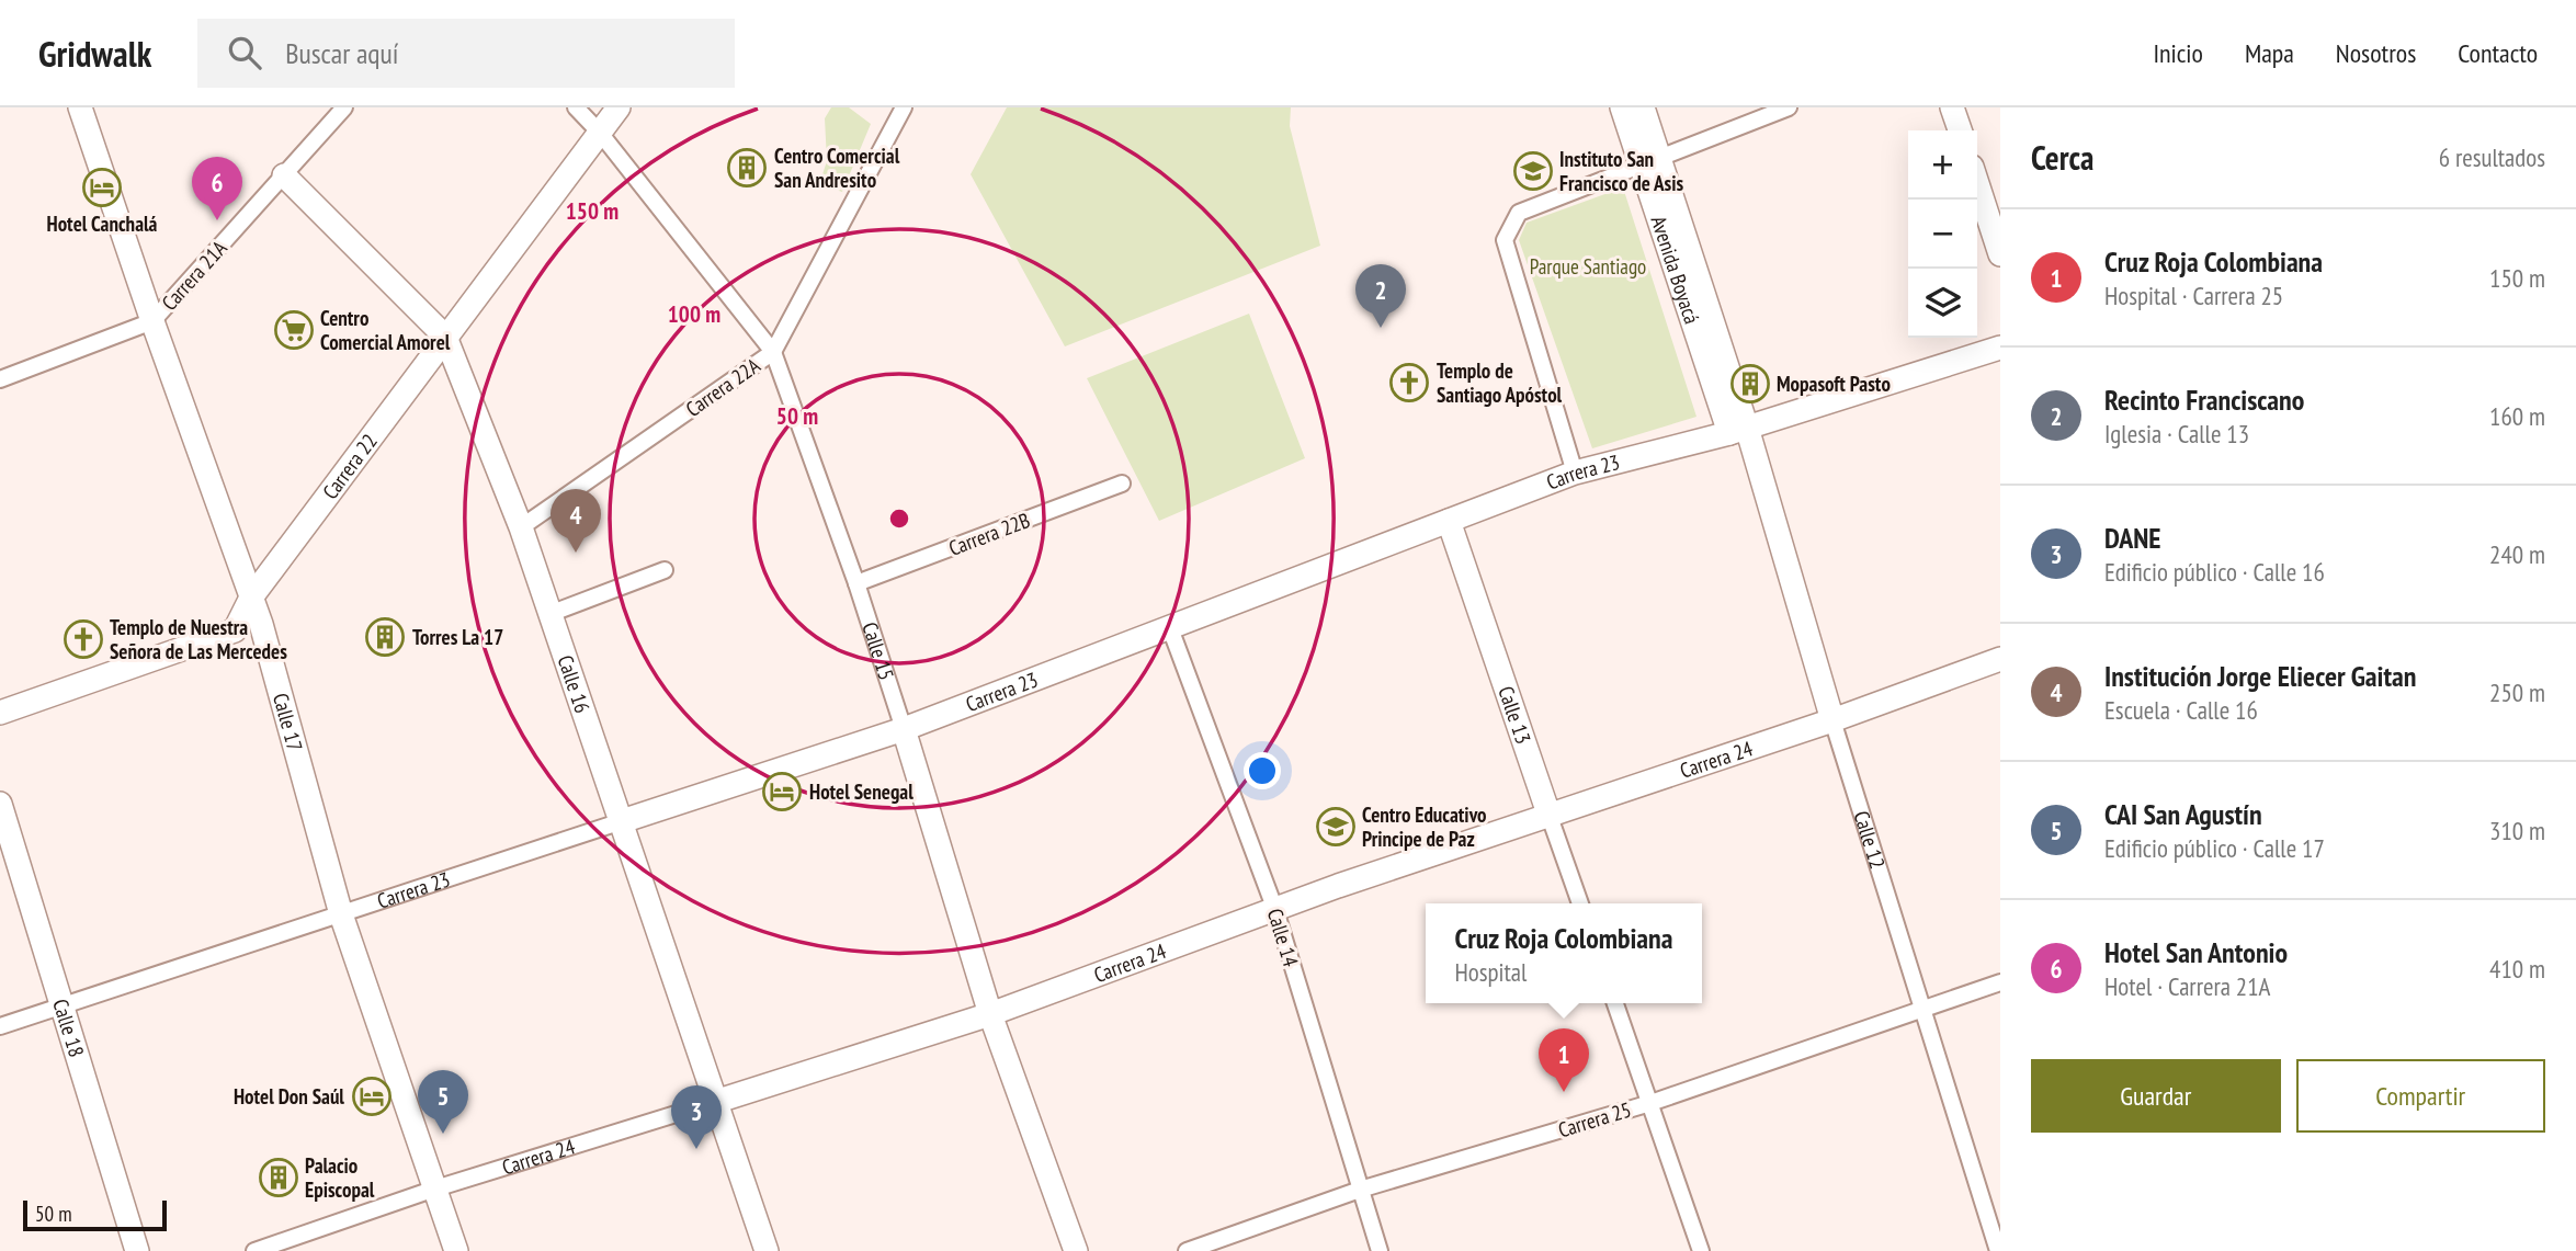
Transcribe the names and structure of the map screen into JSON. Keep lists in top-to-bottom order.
{
  "streets": {
    "street": [
      "Avenida Boyacá",
      "Carrera 21A",
      "Carrera 22A",
      "Carrera 22",
      "Carrera 23",
      "Carrera 22B",
      "Calle 15",
      "Calle 16",
      "Calle 13",
      "Calle 17",
      "Carrera 24",
      "Calle 12",
      "Calle 14",
      "Calle 18",
      "Carrera 25"
    ]
  },
  "crossings": [
    ["Avenida Boyacá", "Carrera 23"],
    ["Avenida Boyacá", "Calle 12"],
    ["Carrera 21A", "Calle 16"],
    ["Carrera 21A", "Calle 17"],
    ["Carrera 22A", "Calle 15"],
    ["Carrera 22A", "Calle 16"],
    ["Carrera 22", "Calle 15"],
    ["Carrera 22", "Calle 16"],
    ["Carrera 22", "Calle 17"],
    ["Carrera 23", "Calle 15"],
    ["Carrera 23", "Calle 16"],
    ["Carrera 23", "Calle 13"],
    ["Carrera 23", "Calle 17"],
    ["Carrera 23", "Calle 12"],
    ["Carrera 23", "Calle 14"],
    ["Carrera 23", "Calle 18"],
    ["Carrera 22B", "Calle 15"],
    ["Calle 15", "Carrera 24"],
    ["Calle 16", "Carrera 24"],
    ["Calle 13", "Carrera 24"],
    ["Calle 17", "Carrera 24"],
    ["Carrera 24", "Calle 12"],
    ["Carrera 24", "Calle 14"],
    ["Calle 12", "Carrera 25"],
    ["Calle 14", "Carrera 25"]
  ],
  "parks": ["Parque Santiago"],
  "places": {
    "building": [
      "Centro Comercial San Andresito",
      "Mopasoft Pasto",
      "Torres La 17",
      "Palacio Episcopal"
    ],
    "school or university": ["Instituto San Francisco de Asis", "Centro Educativo Principe de Paz"],
    "hotel": ["Hotel Canchalá", "Hotel Senegal", "Hotel Don Saúl"],
    "supermarket": ["Centro Comercial Amorel"],
    "church": ["Templo de Santiago Apóstol", "Templo de Nuestra Señora de Las Mercedes"]
  },
  "scale_bar": "50 m",
  "page": {
    "header": "Gridwalk",
    "search": "Buscar aquí",
    "nav": [
      "Inicio",
      "Mapa",
      "Nosotros",
      "Contacto"
    ],
    "heading": ["Cerca", "6 resultados"],
    "map_buttons": ["+", "−"],
    "pins": [
      "6",
      "2",
      "4",
      "1",
      "5",
      "3"
    ],
    "list": [
      {
        "mark": "1",
        "name": "Cruz Roja Colombiana",
        "note": "Hospital · Carrera 25",
        "value": "150 m"
      },
      {
        "mark": "2",
        "name": "Recinto Franciscano",
        "note": "Iglesia · Calle 13",
        "value": "160 m"
      },
      {
        "mark": "3",
        "name": "DANE",
        "note": "Edificio público · Calle 16",
        "value": "240 m"
      },
      {
        "mark": "4",
        "name": "Institución Jorge Eliecer Gaitan",
        "note": "Escuela · Calle 16",
        "value": "250 m"
      },
      {
        "mark": "5",
        "name": "CAI San Agustín",
        "note": "Edificio público · Calle 17",
        "value": "310 m"
      },
      {
        "mark": "6",
        "name": "Hotel San Antonio",
        "note": "Hotel · Carrera 21A",
        "value": "410 m"
      }
    ],
    "popup": ["Cruz Roja Colombiana", "Hospital"],
    "buttons": ["Guardar", "Compartir"],
    "scale": "50 m"
  },
  "rings": ["150 m", "100 m", "50 m"]
}
